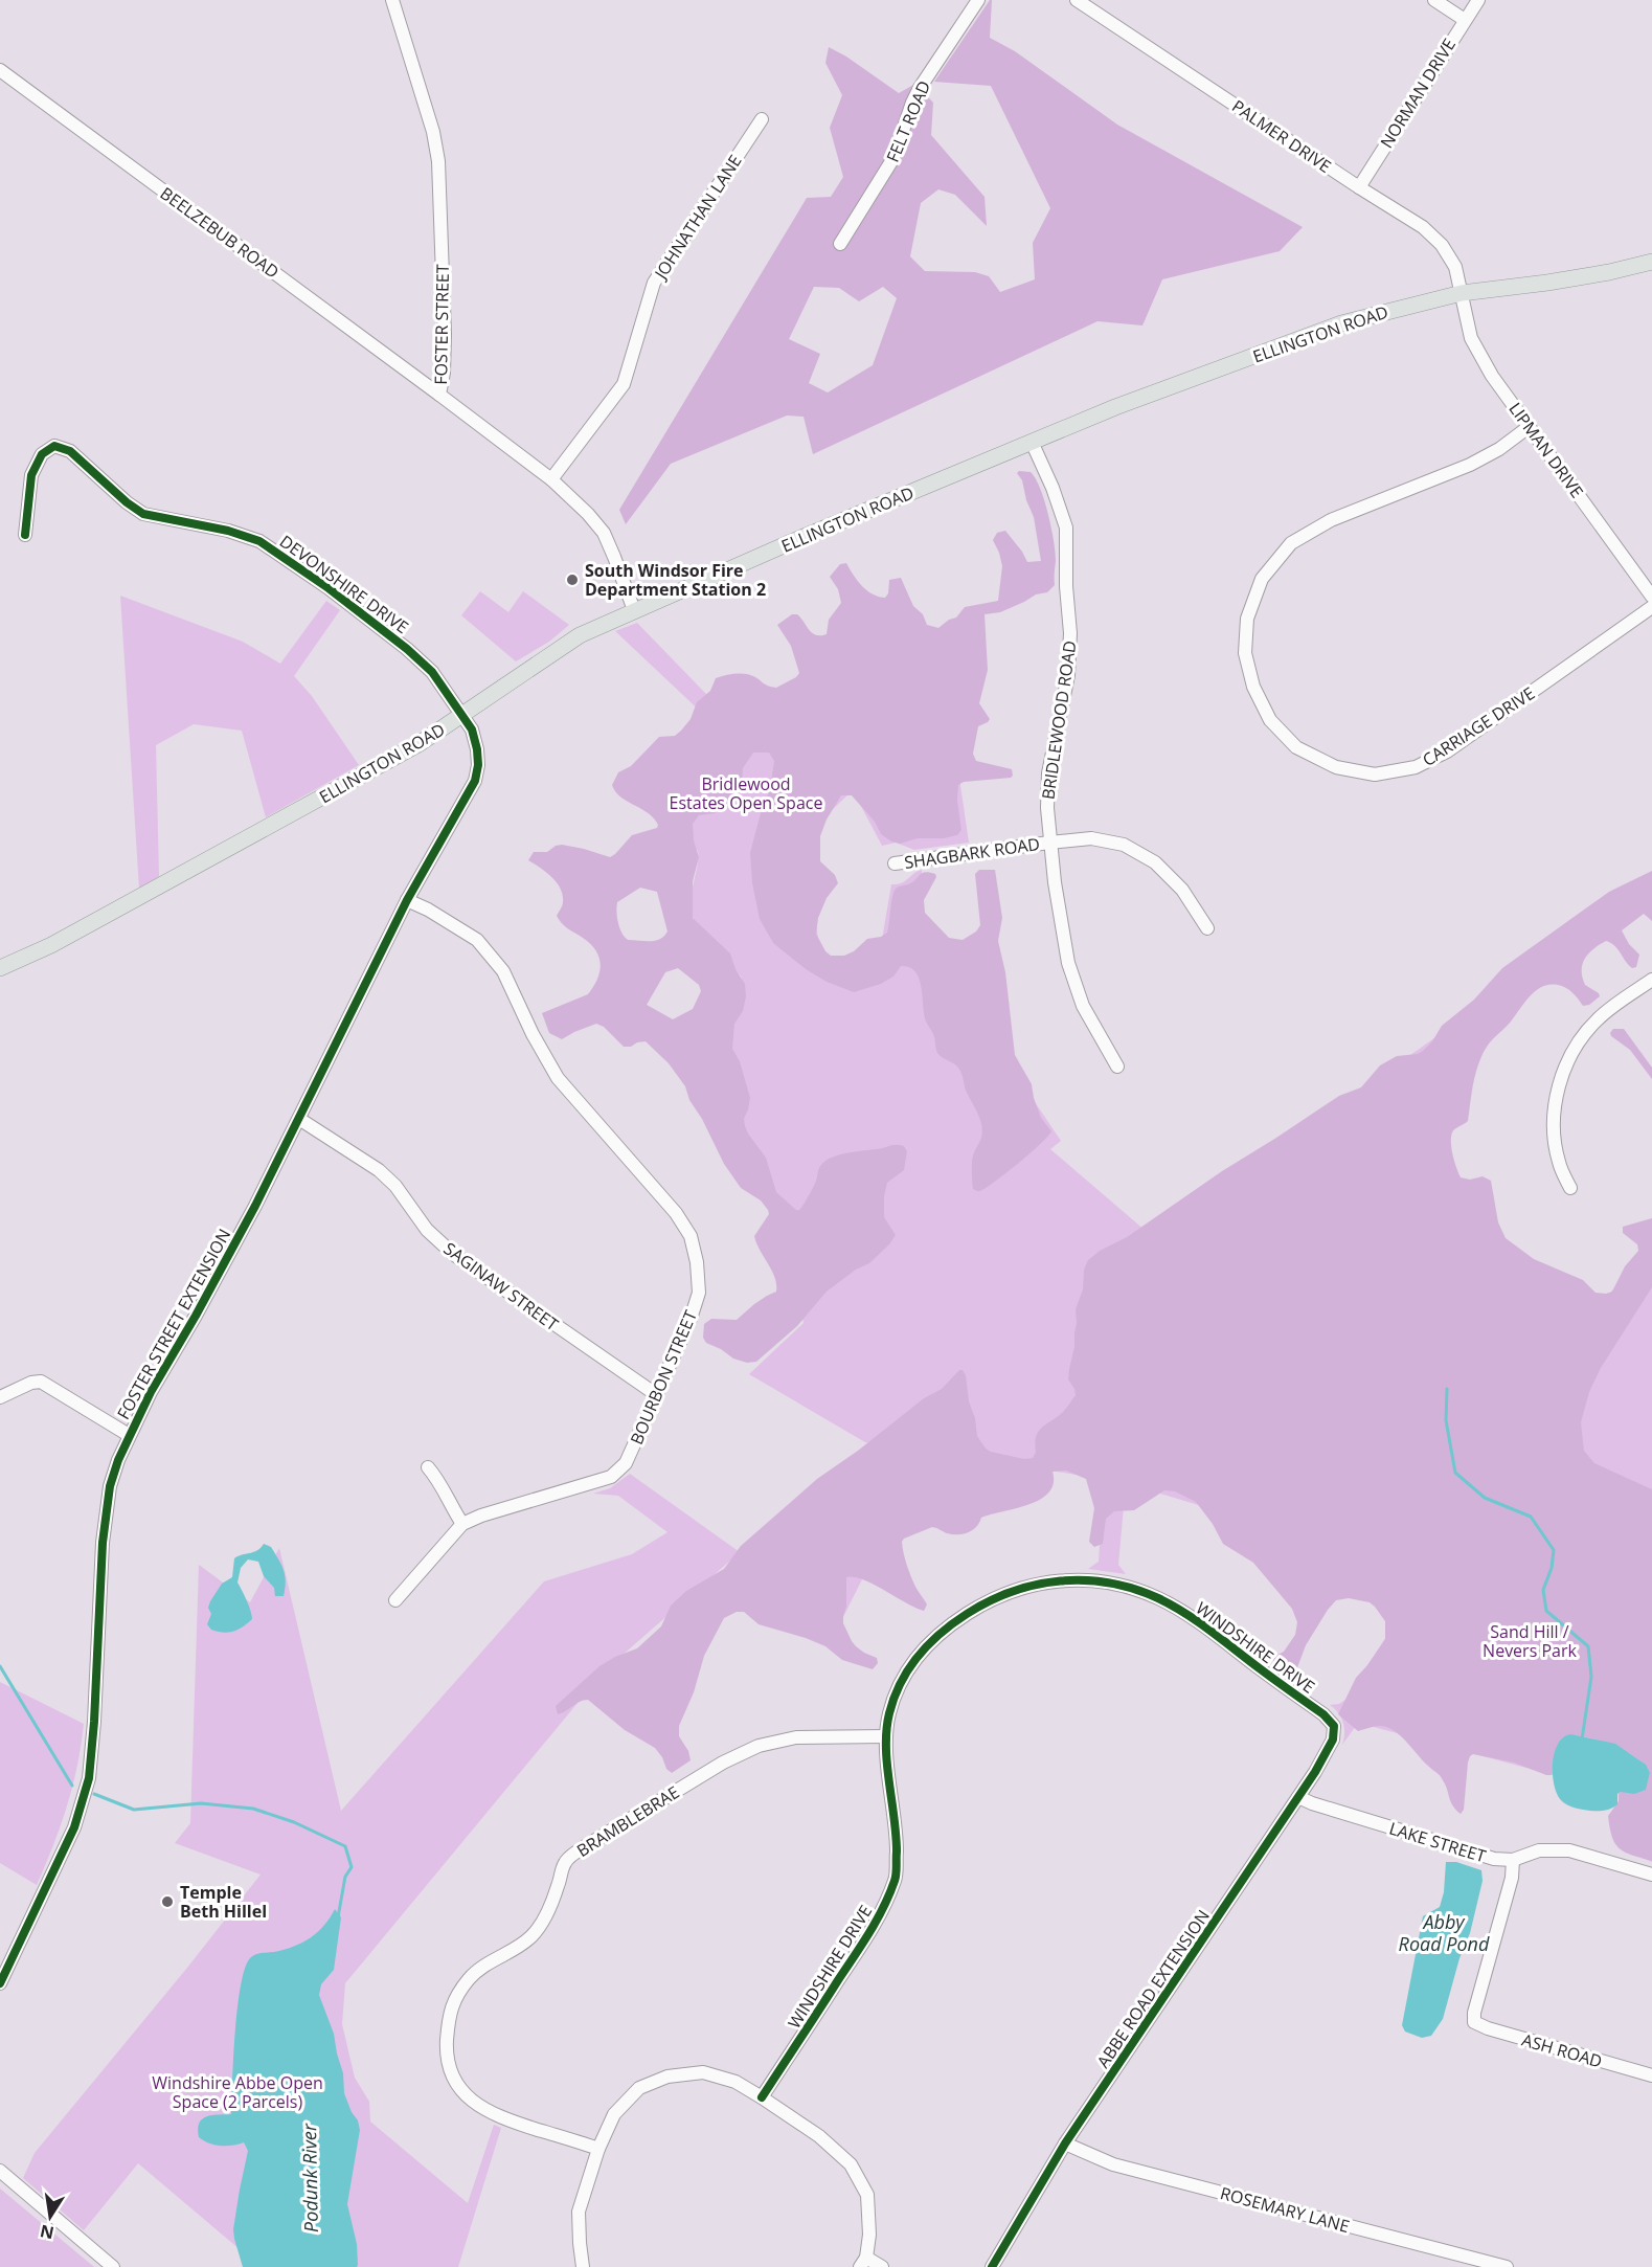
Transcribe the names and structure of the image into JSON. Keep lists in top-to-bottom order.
{
  "streets": {
    "main road": ["ELLINGTON ROAD"],
    "street": [
      "NORMAN DRIVE",
      "FELT ROAD",
      "PALMER DRIVE",
      "JOHNATHAN LANE",
      "BEELZEBUB ROAD",
      "FOSTER STREET",
      "LIPMAN DRIVE",
      "DEVONSHIRE DRIVE",
      "BRIDLEWOOD ROAD",
      "CARRIAGE DRIVE",
      "SHAGBARK ROAD",
      "SAGINAW STREET",
      "FOSTER STREET EXTENSION",
      "BOURBON STREET",
      "WINDSHIRE DRIVE",
      "BRAMBLEBRAE",
      "LAKE STREET",
      "ABBE ROAD EXTENSION",
      "ASH ROAD",
      "ROSEMARY LANE"
    ]
  },
  "crossings": [
    ["NORMAN DRIVE", "PALMER DRIVE"],
    ["PALMER DRIVE", "ELLINGTON ROAD"],
    ["PALMER DRIVE", "LIPMAN DRIVE"],
    ["JOHNATHAN LANE", "FOSTER STREET"],
    ["BEELZEBUB ROAD", "FOSTER STREET"],
    ["FOSTER STREET", "ELLINGTON ROAD"],
    ["ELLINGTON ROAD", "LIPMAN DRIVE"],
    ["ELLINGTON ROAD", "DEVONSHIRE DRIVE"],
    ["ELLINGTON ROAD", "BRIDLEWOOD ROAD"],
    ["ELLINGTON ROAD", "FOSTER STREET EXTENSION"],
    ["LIPMAN DRIVE", "CARRIAGE DRIVE"],
    ["DEVONSHIRE DRIVE", "FOSTER STREET EXTENSION"],
    ["BRIDLEWOOD ROAD", "SHAGBARK ROAD"],
    ["SAGINAW STREET", "FOSTER STREET EXTENSION"],
    ["SAGINAW STREET", "BOURBON STREET"],
    ["FOSTER STREET EXTENSION", "BOURBON STREET"],
    ["WINDSHIRE DRIVE", "BRAMBLEBRAE"],
    ["WINDSHIRE DRIVE", "ABBE ROAD EXTENSION"],
    ["LAKE STREET", "ABBE ROAD EXTENSION"],
    ["LAKE STREET", "ASH ROAD"],
    ["ABBE ROAD EXTENSION", "ROSEMARY LANE"]
  ],
  "water": ["Abby Road Pond", "Podunk River"],
  "parks": ["Bridlewood Estates Open Space", "Sand Hill / Nevers Park", "Windshire Abbe Open Space (2 Parcels)"],
  "places": ["South Windsor Fire Department Station 2", "Temple Beth Hillel"],
  "north": "bottom"
}
